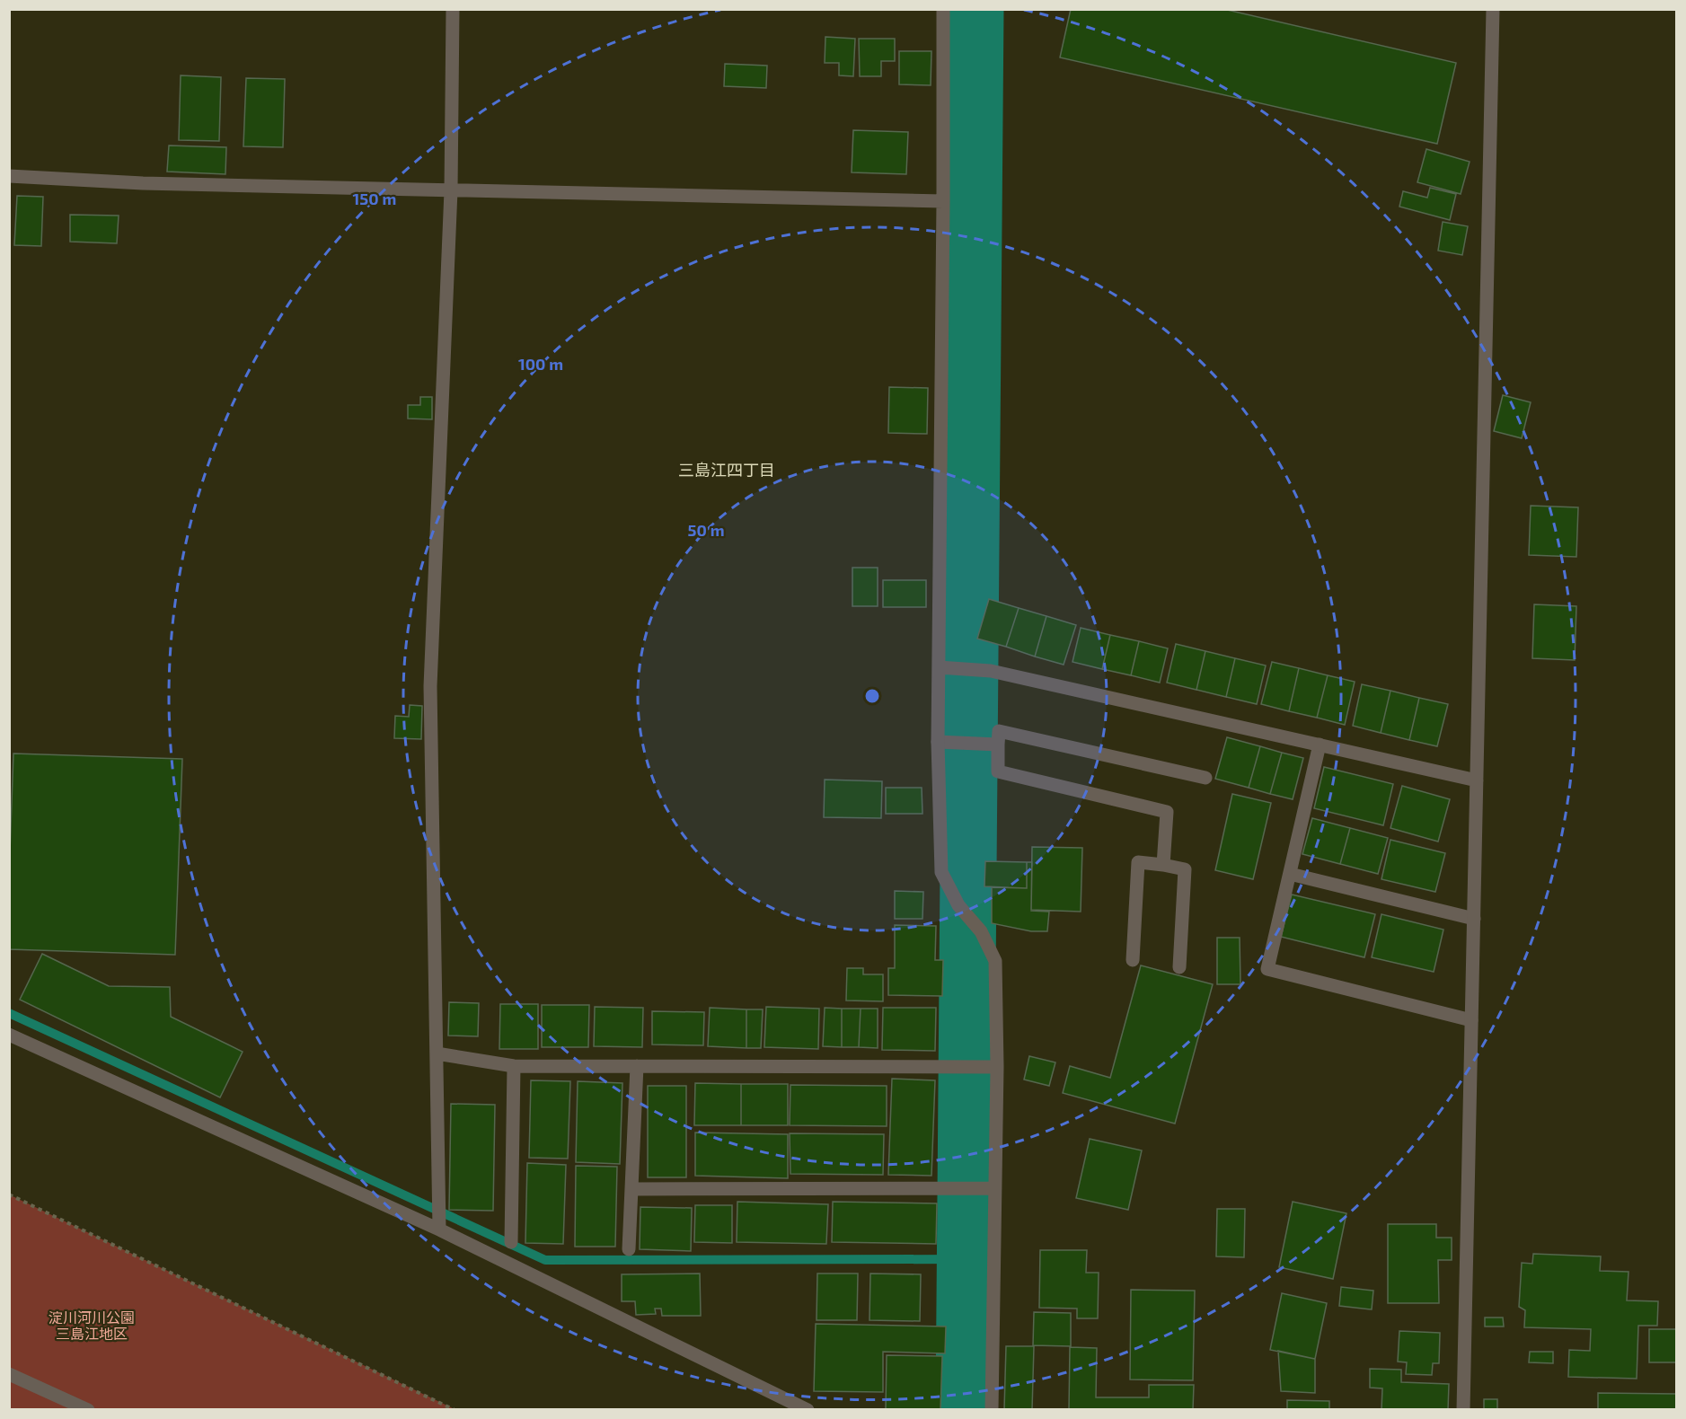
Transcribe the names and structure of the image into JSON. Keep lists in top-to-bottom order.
{
  "districts": ["三島江四丁目"],
  "parks": ["淀川河川公園 三島江地区"],
  "rings": ["150 m", "100 m", "50 m"]
}
